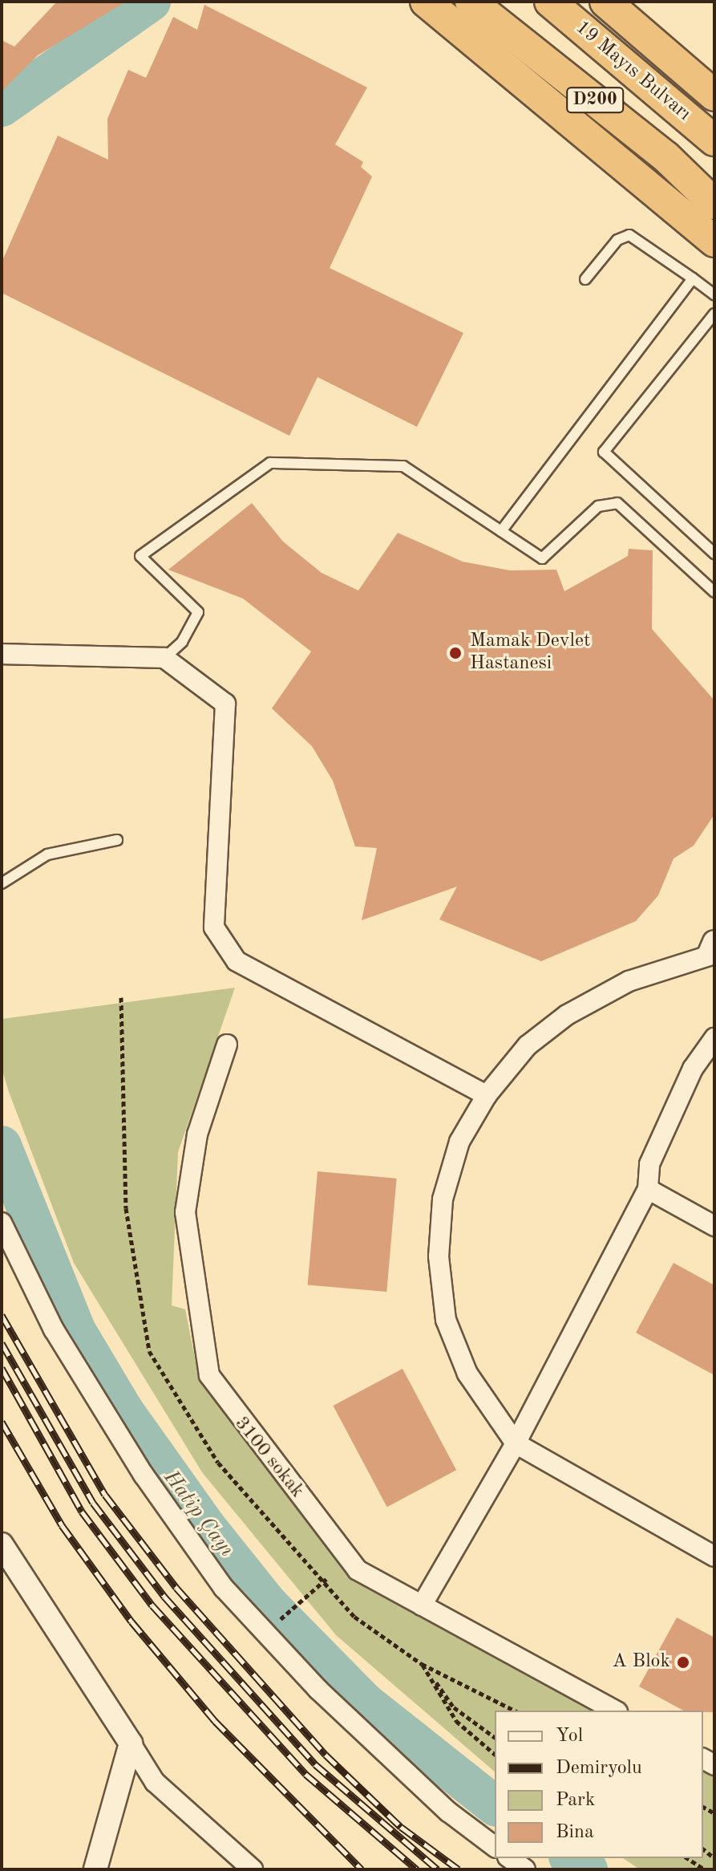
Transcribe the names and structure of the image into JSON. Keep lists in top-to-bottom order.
{
  "streets": {
    "highway": ["19 Mayıs Bulvarı", "D200"],
    "street": ["3100 sokak"]
  },
  "water": ["Hatip Çayı"],
  "places": ["Mamak Devlet Hastanesi", "A Blok"],
  "legend": [
    "Yol",
    "Demiryolu",
    "Park",
    "Bina"
  ]
}
